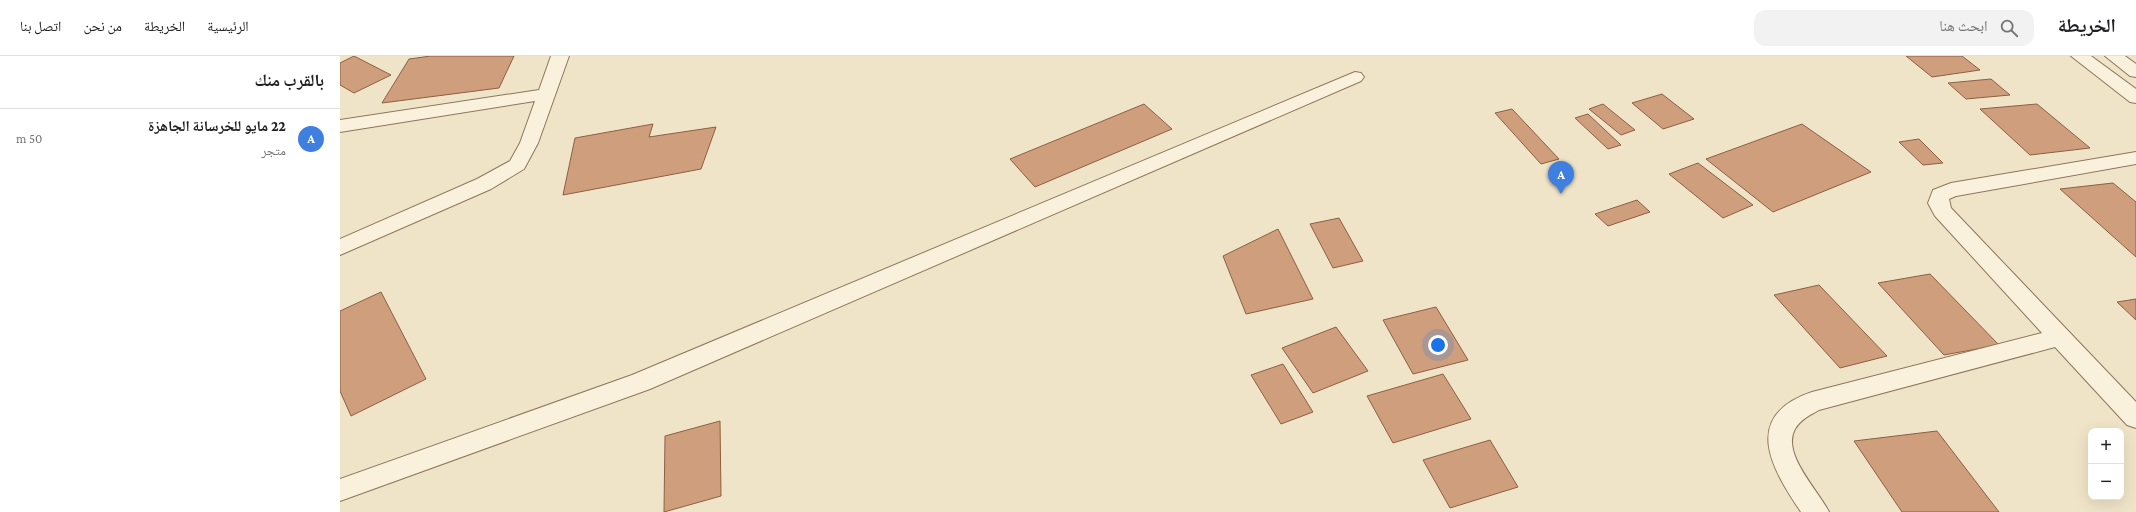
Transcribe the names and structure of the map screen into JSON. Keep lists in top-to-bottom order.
{
  "page": {
    "header": "الخريطة",
    "search": "ابحث هنا",
    "nav": [
      "الرئيسية",
      "الخريطة",
      "من نحن",
      "اتصل بنا"
    ],
    "heading": "بالقرب منك",
    "list": [
      {
        "mark": "A",
        "name": "22 مايو للخرسانة الجاهزة",
        "note": "متجر",
        "value": "50 m"
      }
    ],
    "pins": "A",
    "map_buttons": ["+", "−"]
  }
}
